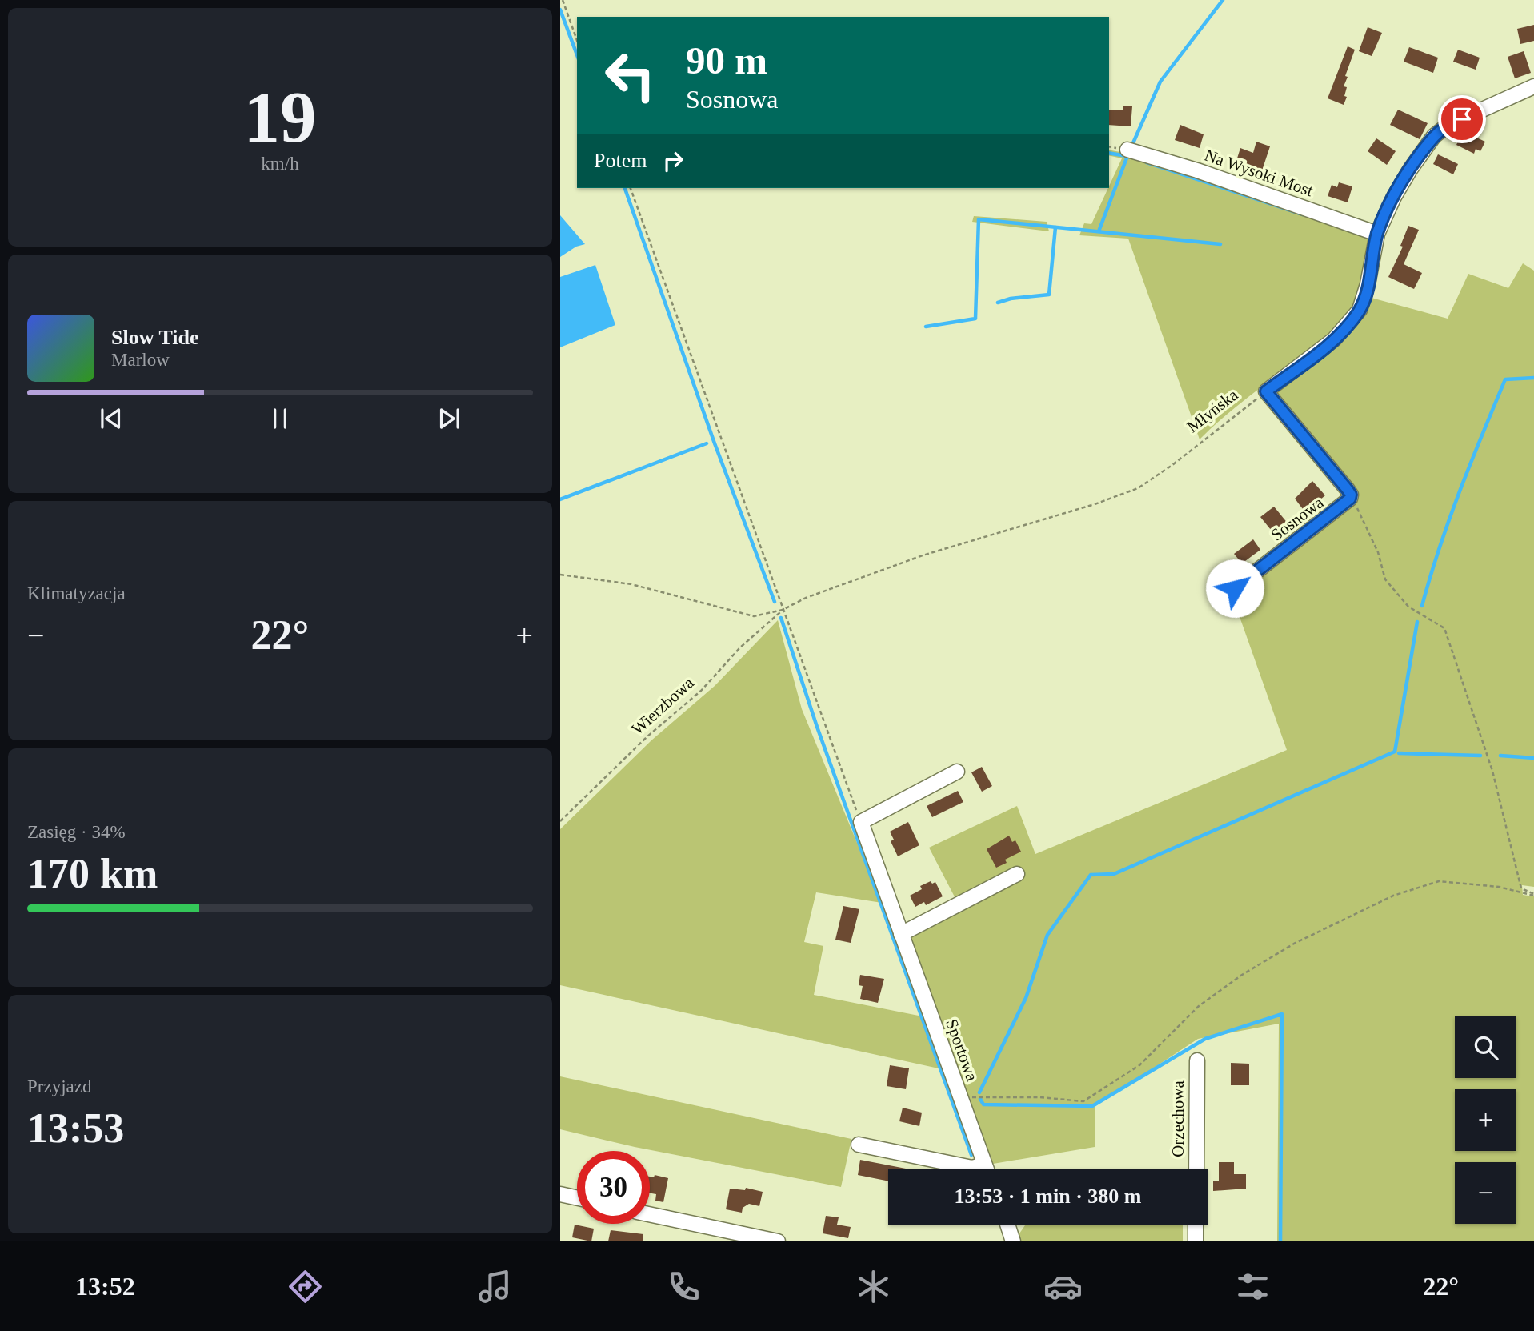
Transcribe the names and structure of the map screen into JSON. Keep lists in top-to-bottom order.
{
  "streets": {
    "street": [
      "Na Wysoki Most",
      "Sosnowa",
      "Sportowa",
      "Orzechowa"
    ],
    "path": ["Młyńska", "Wierzbowa"]
  },
  "crossings": [
    ["Młyńska", "Wierzbowa"]
  ],
  "page": {
    "tile": [
      ["19", "km/h"],
      "Klimatyzacja",
      ["Zasięg · 34%", "170 km"],
      ["Przyjazd", "13:53"]
    ],
    "turn": ["90 m", "Sosnowa"],
    "then": "Potem",
    "song": ["Slow Tide", "Marlow"],
    "heat": ["−", "22°", "+"],
    "map_buttons": ["+", "−"],
    "limit": "30",
    "trip": "13:53 · 1 min · 380 m",
    "tabs": ["13:52", "22°"]
  }
}
